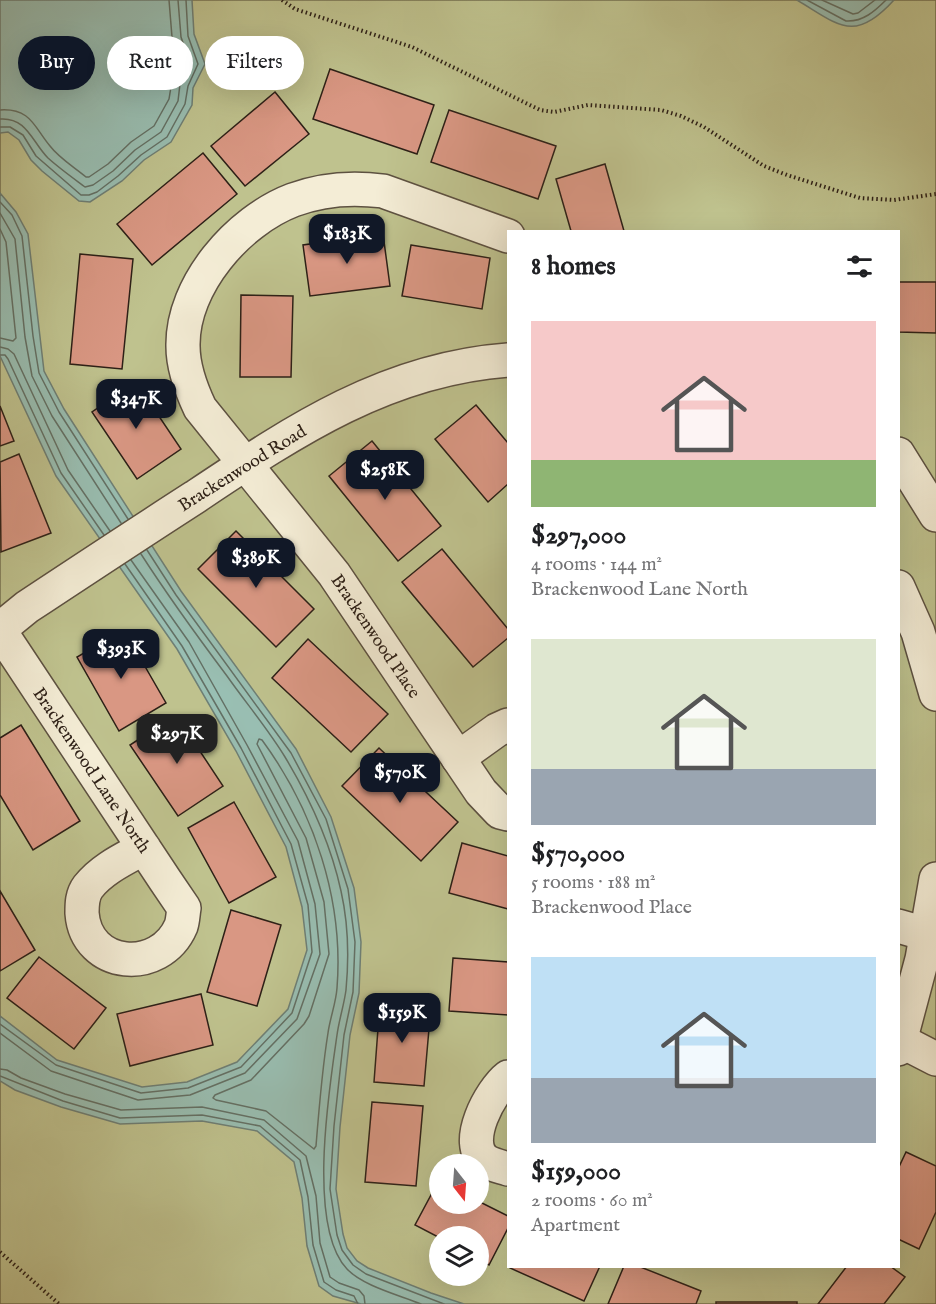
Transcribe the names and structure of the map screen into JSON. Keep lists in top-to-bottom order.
{
  "streets": {
    "street": ["Brackenwood Road", "Brackenwood Place", "Brackenwood Lane North"]
  },
  "crossings": [
    ["Brackenwood Road", "Brackenwood Place"],
    ["Brackenwood Road", "Brackenwood Lane North"]
  ],
  "north": "bottom",
  "page": {
    "chip": ["Buy", "Rent", "Filters"],
    "price": [
      "$183K",
      "$347K",
      "$258K",
      "$389K",
      "$393K",
      "$297K",
      "$570K",
      "$159K"
    ],
    "heading": "8 homes",
    "list": [
      {
        "name": "$297,000",
        "note": "4 rooms · 144 m² · Brackenwood Lane North"
      },
      {
        "name": "$570,000",
        "note": "5 rooms · 188 m² · Brackenwood Place"
      },
      {
        "name": "$159,000",
        "note": "2 rooms · 60 m² · Apartment"
      }
    ]
  }
}
